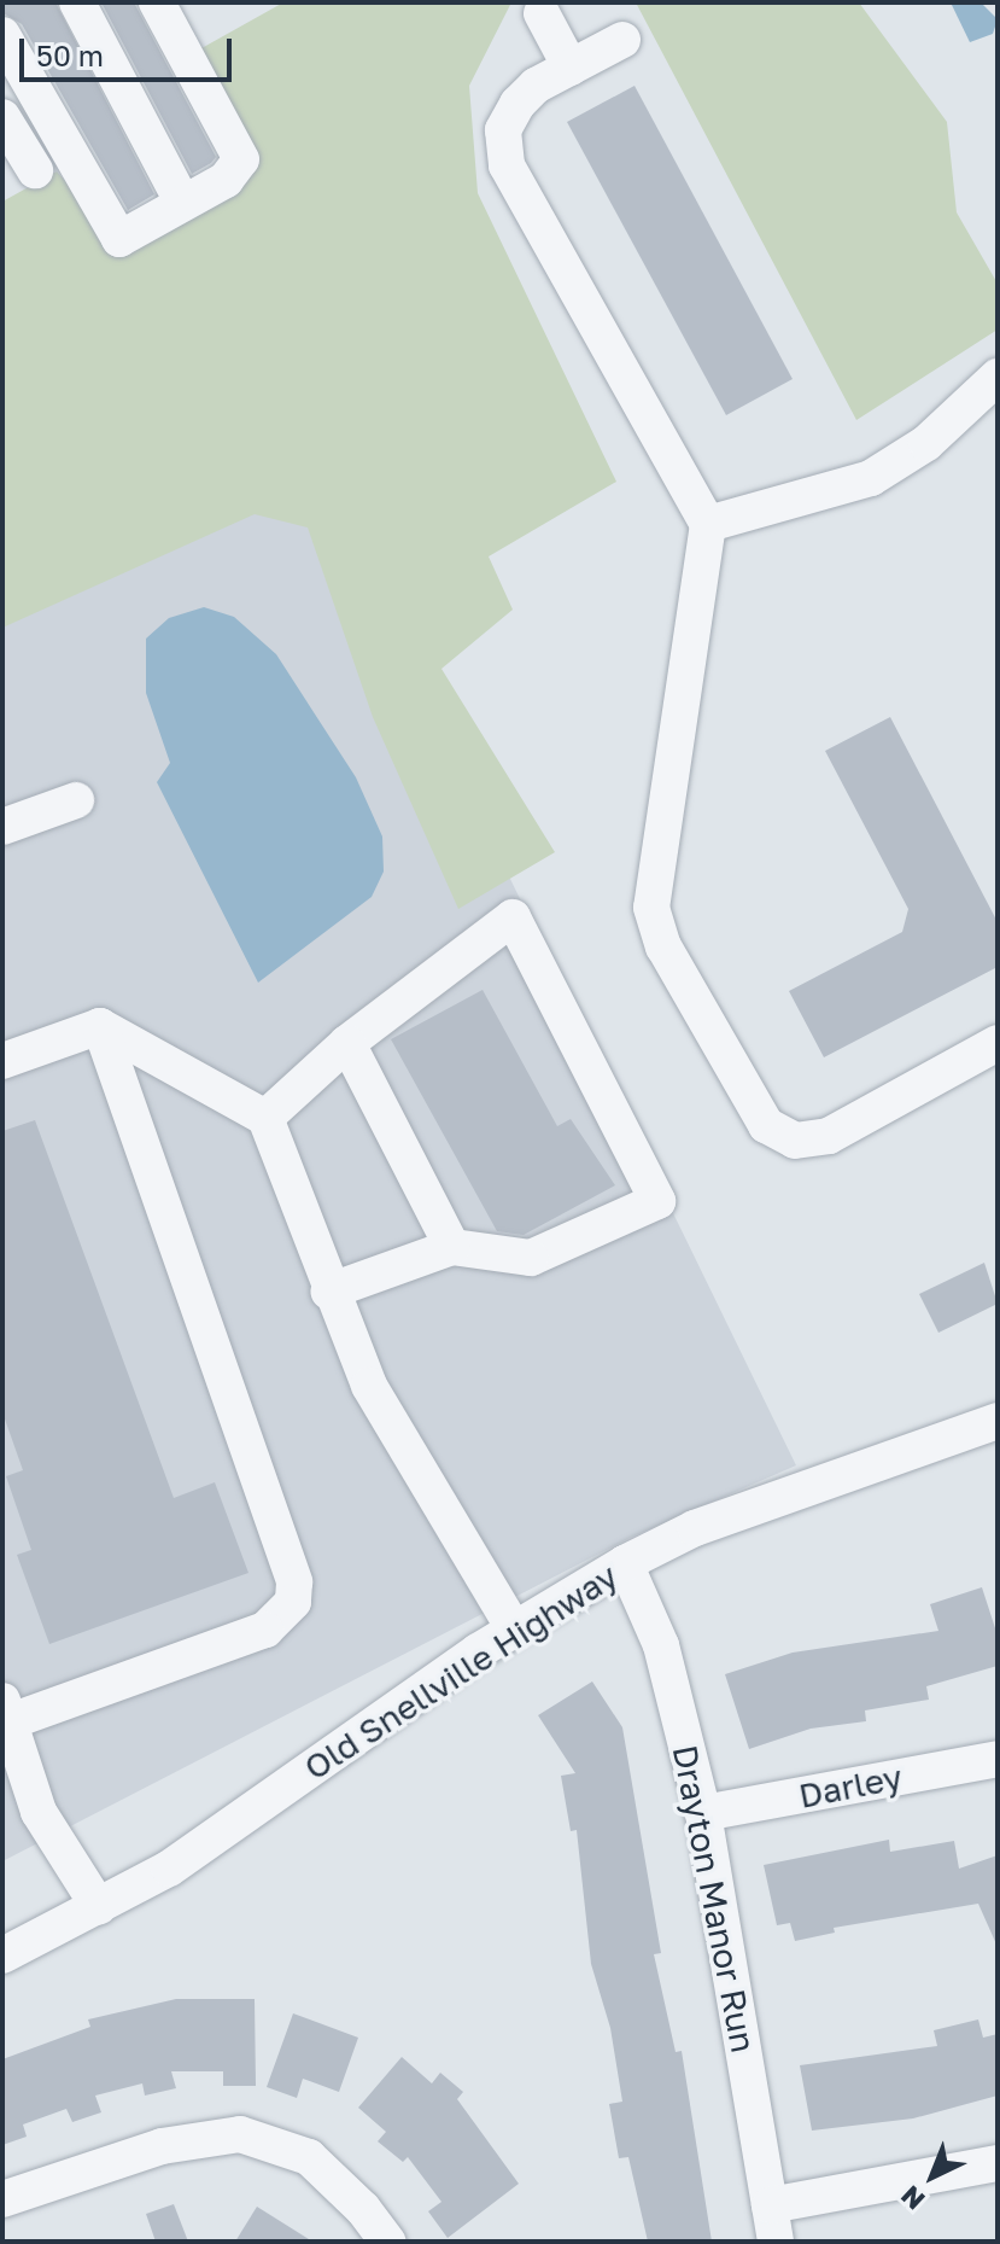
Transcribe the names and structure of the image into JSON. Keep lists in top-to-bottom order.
{
  "streets": {
    "street": ["Old Snellville Highway", "Darley", "Drayton Manor Run"]
  },
  "crossings": [
    ["Old Snellville Highway", "Drayton Manor Run"],
    ["Darley", "Drayton Manor Run"]
  ],
  "scale_bar": "50 m",
  "north": "bottom left"
}
